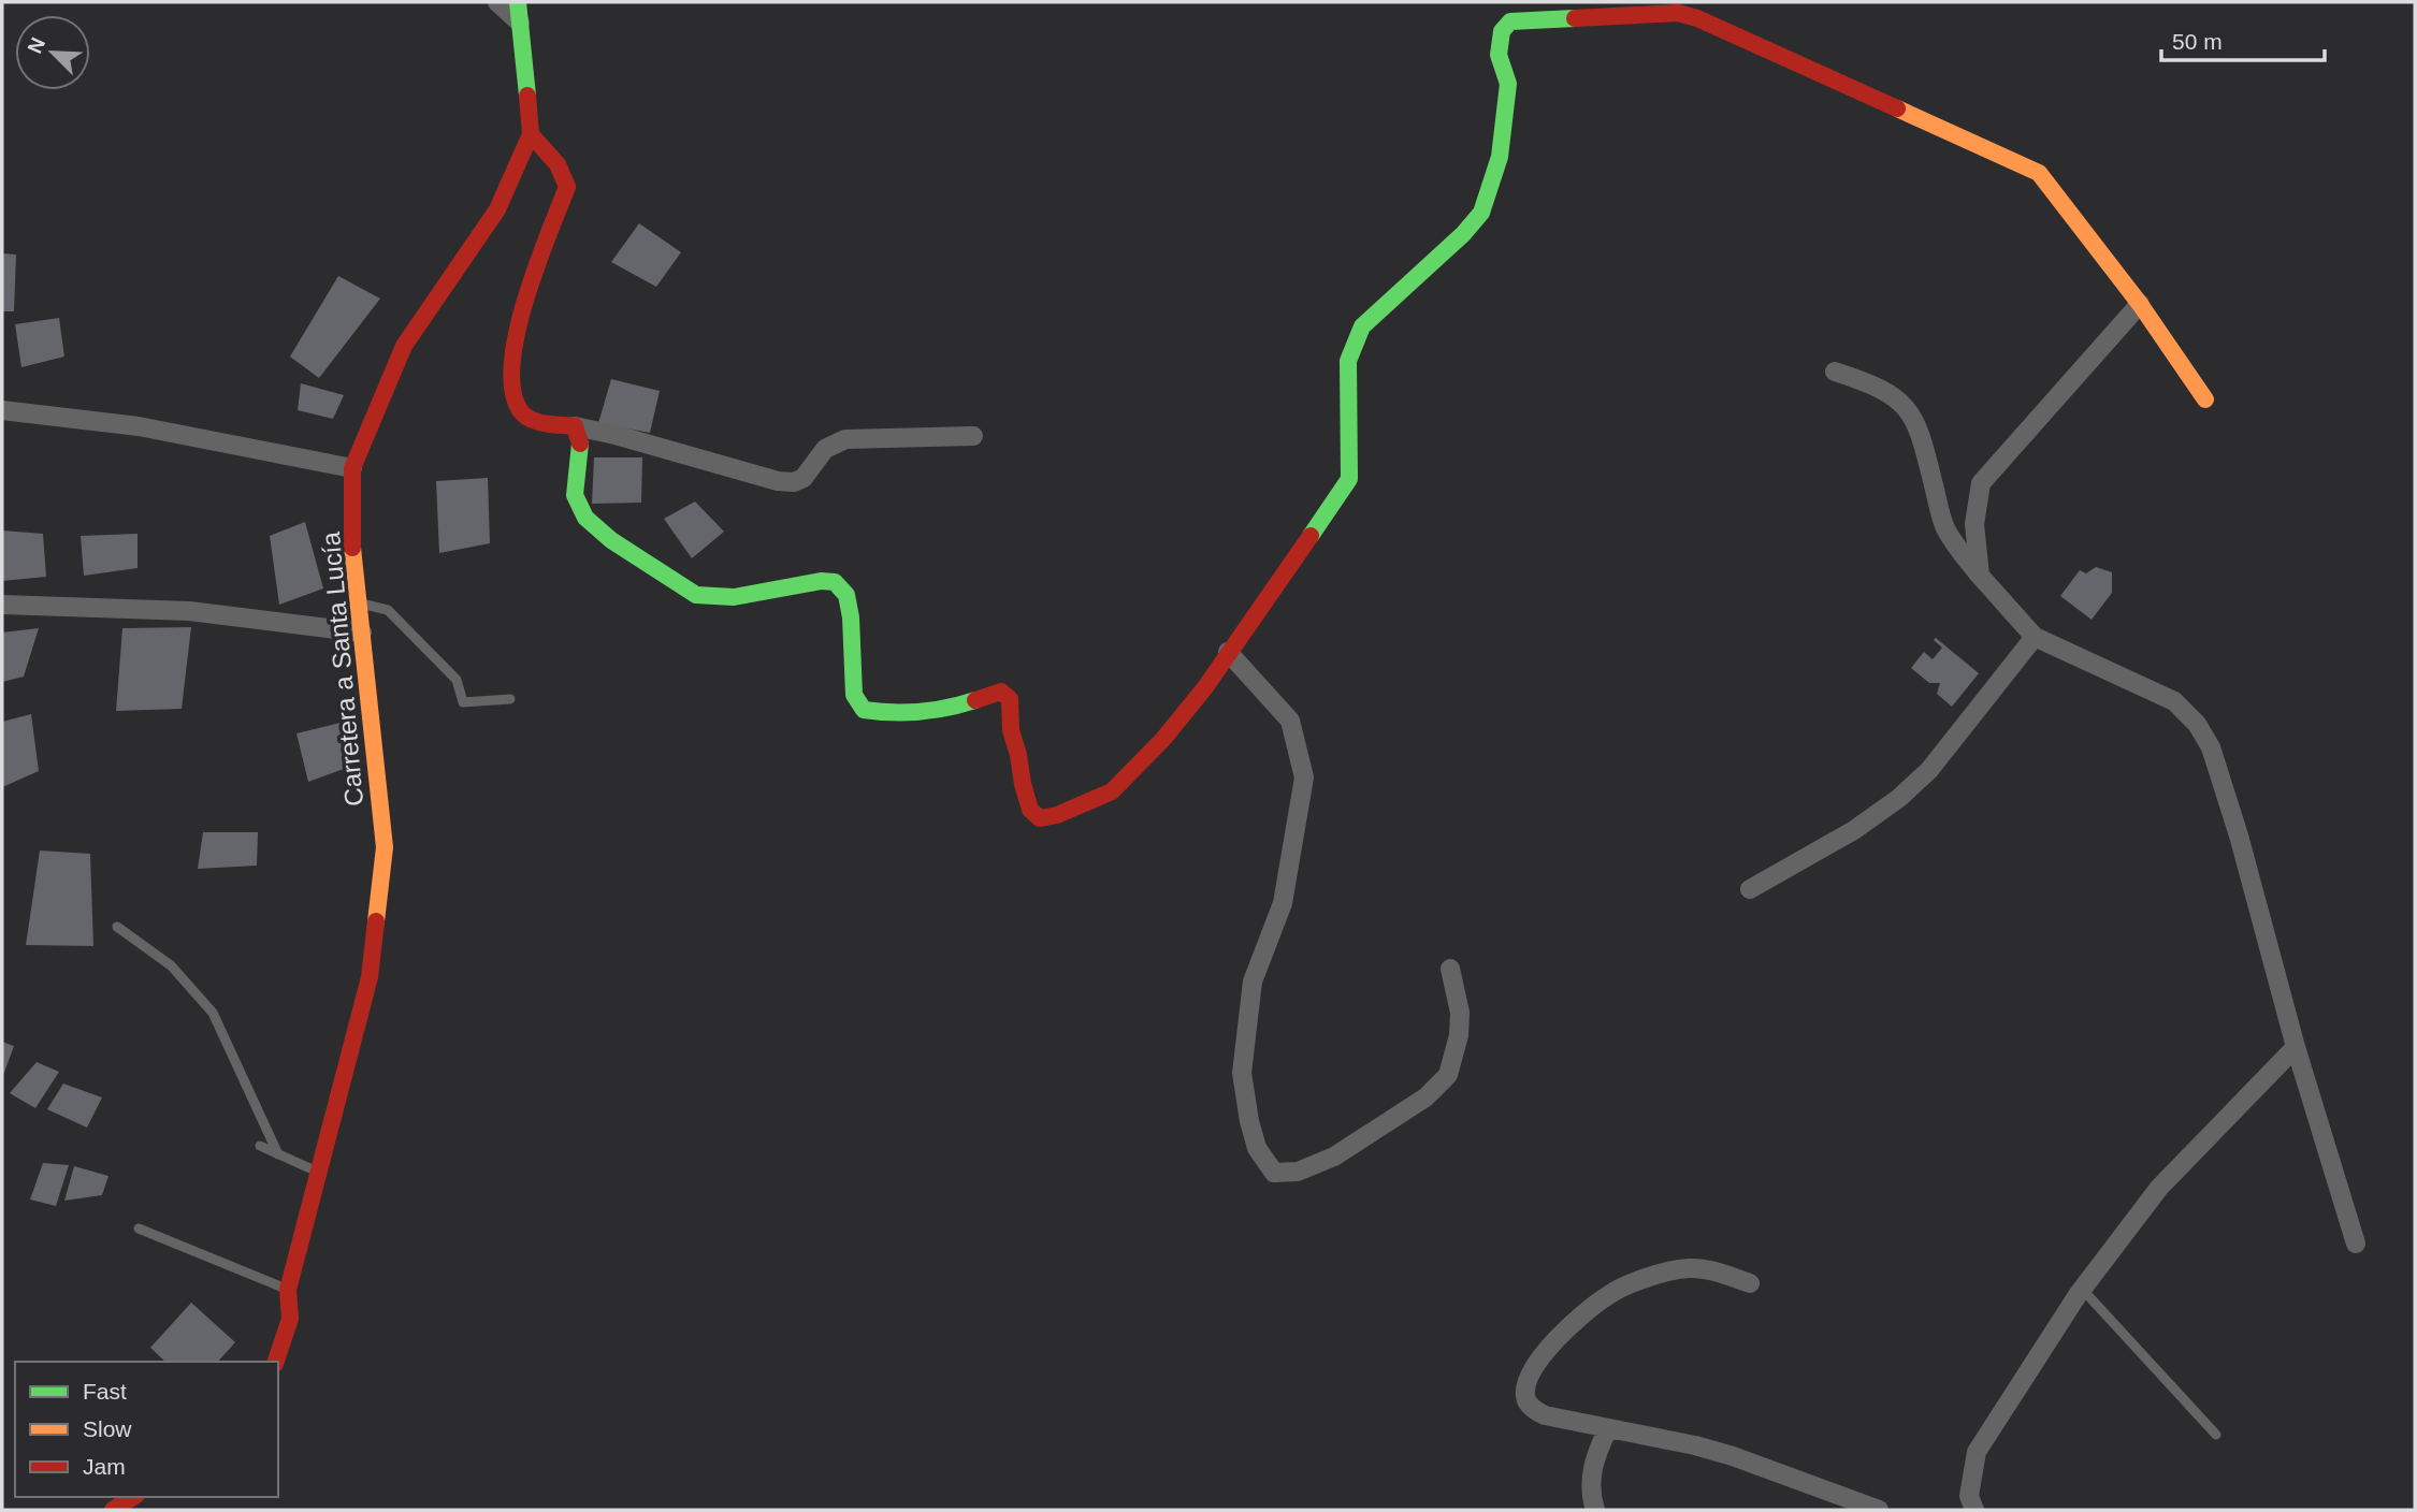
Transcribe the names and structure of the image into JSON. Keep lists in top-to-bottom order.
{
  "streets": {
    "street": ["Carretera a Santa Lucía"]
  },
  "legend": ["Fast", "Slow", "Jam"],
  "scale_bar": "50 m",
  "north": "top left"
}
